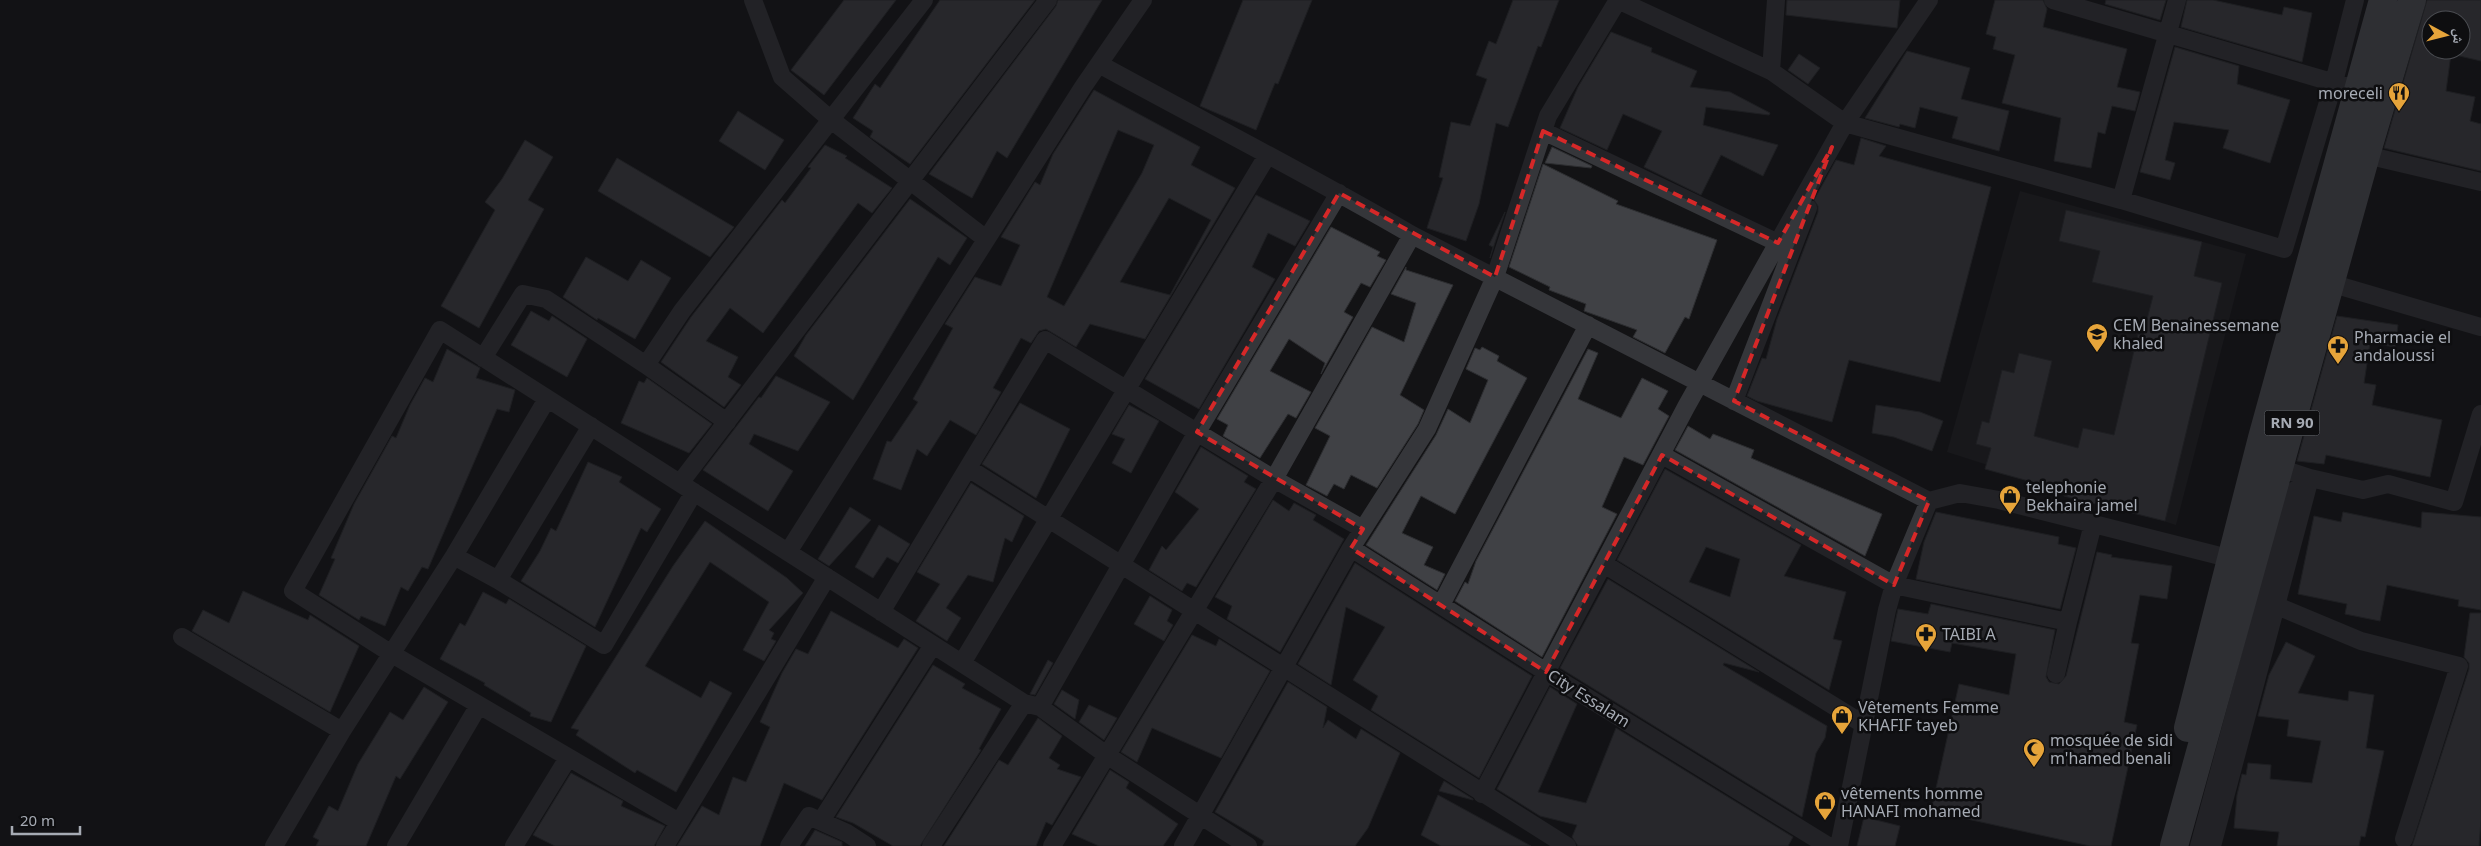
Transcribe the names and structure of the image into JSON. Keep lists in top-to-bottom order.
{
  "streets": {
    "main road": ["RN 90"],
    "street": ["City Essalam"]
  },
  "places": {
    "restaurant": ["moreceli"],
    "school or university": ["CEM Benainessemane khaled"],
    "pharmacy": ["Pharmacie el andaloussi", "TAIBI A"],
    "shop": ["telephonie Bekhaira jamel", "Vêtements Femme KHAFIF tayeb", "vêtements homme HANAFI mohamed"],
    "mosque": ["mosquée de sidi m'hamed benali"]
  },
  "scale_bar": "20 m",
  "north": "right"
}
